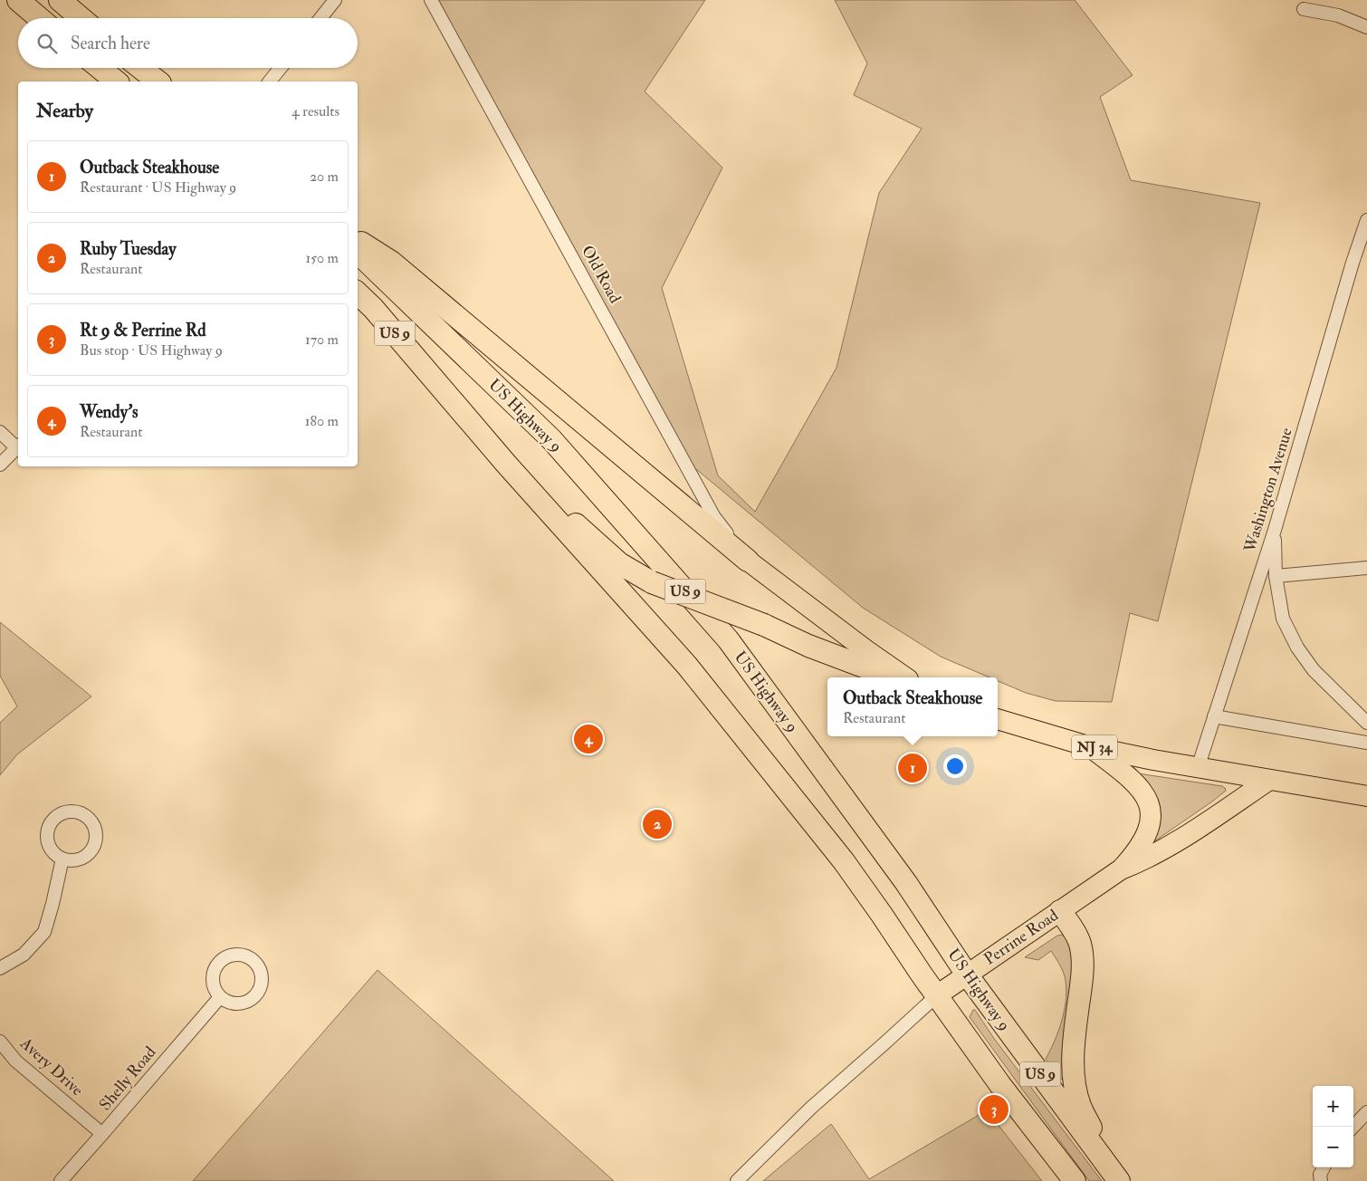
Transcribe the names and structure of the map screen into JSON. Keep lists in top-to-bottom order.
{
  "streets": {
    "highway": ["US 9", "US Highway 9"],
    "main road": ["NJ 34", "Perrine Road"],
    "street": [
      "Old Road",
      "Washington Avenue",
      "Avery Drive",
      "Shelly Road"
    ]
  },
  "crossings": [
    ["US 9", "Perrine Road"],
    ["US Highway 9", "Perrine Road"],
    ["Washington Avenue", "NJ 34"],
    ["NJ 34", "Perrine Road"],
    ["Avery Drive", "Shelly Road"]
  ],
  "page": {
    "search": "Search here",
    "heading": ["Nearby", "4 results"],
    "list": [
      {
        "mark": "1",
        "name": "Outback Steakhouse",
        "note": "Restaurant · US Highway 9",
        "value": "20 m"
      },
      {
        "mark": "2",
        "name": "Ruby Tuesday",
        "note": "Restaurant",
        "value": "150 m"
      },
      {
        "mark": "3",
        "name": "Rt 9 & Perrine Rd",
        "note": "Bus stop · US Highway 9",
        "value": "170 m"
      },
      {
        "mark": "4",
        "name": "Wendy's",
        "note": "Restaurant",
        "value": "180 m"
      }
    ],
    "popup": ["Outback Steakhouse", "Restaurant"],
    "pins": [
      "4",
      "1",
      "2",
      "3"
    ],
    "map_buttons": ["+", "−"]
  }
}
